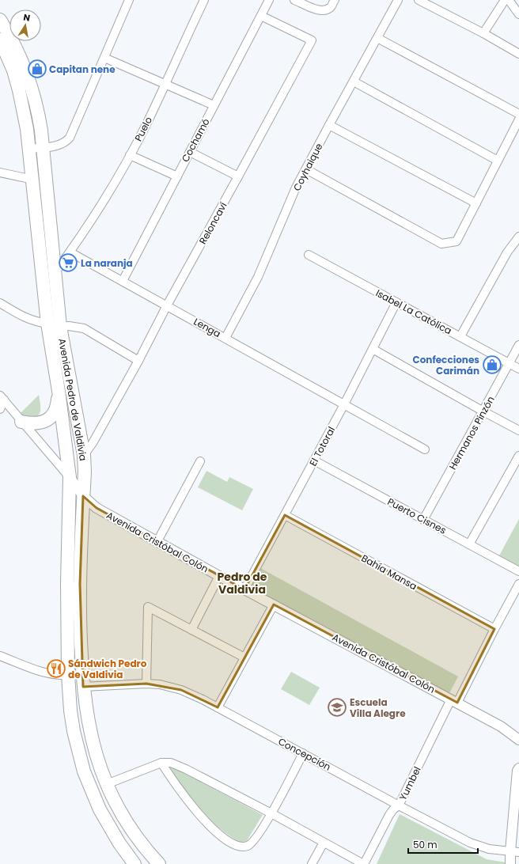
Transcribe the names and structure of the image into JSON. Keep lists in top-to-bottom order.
{
  "streets": {
    "main road": ["Avenida Pedro de Valdivia"],
    "street": [
      "Puelo",
      "Cochamó",
      "Coyhaique",
      "Reloncaví",
      "Isabel La Católica",
      "Lenga",
      "Hermanos Pinzón",
      "El Totoral",
      "Puerto Cisnes",
      "Avenida Cristóbal Colón",
      "Bahía Mansa",
      "Concepción",
      "Yumbel"
    ]
  },
  "crossings": [
    ["Puelo", "Lenga"],
    ["Puelo", "Avenida Pedro de Valdivia"],
    ["Cochamó", "Reloncaví"],
    ["Cochamó", "Lenga"],
    ["Coyhaique", "Lenga"],
    ["Reloncaví", "Lenga"],
    ["Reloncaví", "Avenida Pedro de Valdivia"],
    ["Isabel La Católica", "Hermanos Pinzón"],
    ["Isabel La Católica", "El Totoral"],
    ["Lenga", "El Totoral"],
    ["Avenida Pedro de Valdivia", "Avenida Cristóbal Colón"],
    ["Avenida Pedro de Valdivia", "Concepción"],
    ["Hermanos Pinzón", "Puerto Cisnes"],
    ["El Totoral", "Puerto Cisnes"],
    ["El Totoral", "Avenida Cristóbal Colón"],
    ["El Totoral", "Bahía Mansa"],
    ["Avenida Cristóbal Colón", "Yumbel"],
    ["Bahía Mansa", "Yumbel"],
    ["Concepción", "Yumbel"]
  ],
  "districts": ["Pedro de Valdivia"],
  "places": {
    "shop": ["Capitan nene", "Confecciones Carimán"],
    "supermarket": ["La naranja"],
    "restaurant": ["Sándwich Pedro de Valdivia"],
    "school or university": ["Escuela Villa Alegre"]
  },
  "scale_bar": "50 m",
  "north": "top"
}
